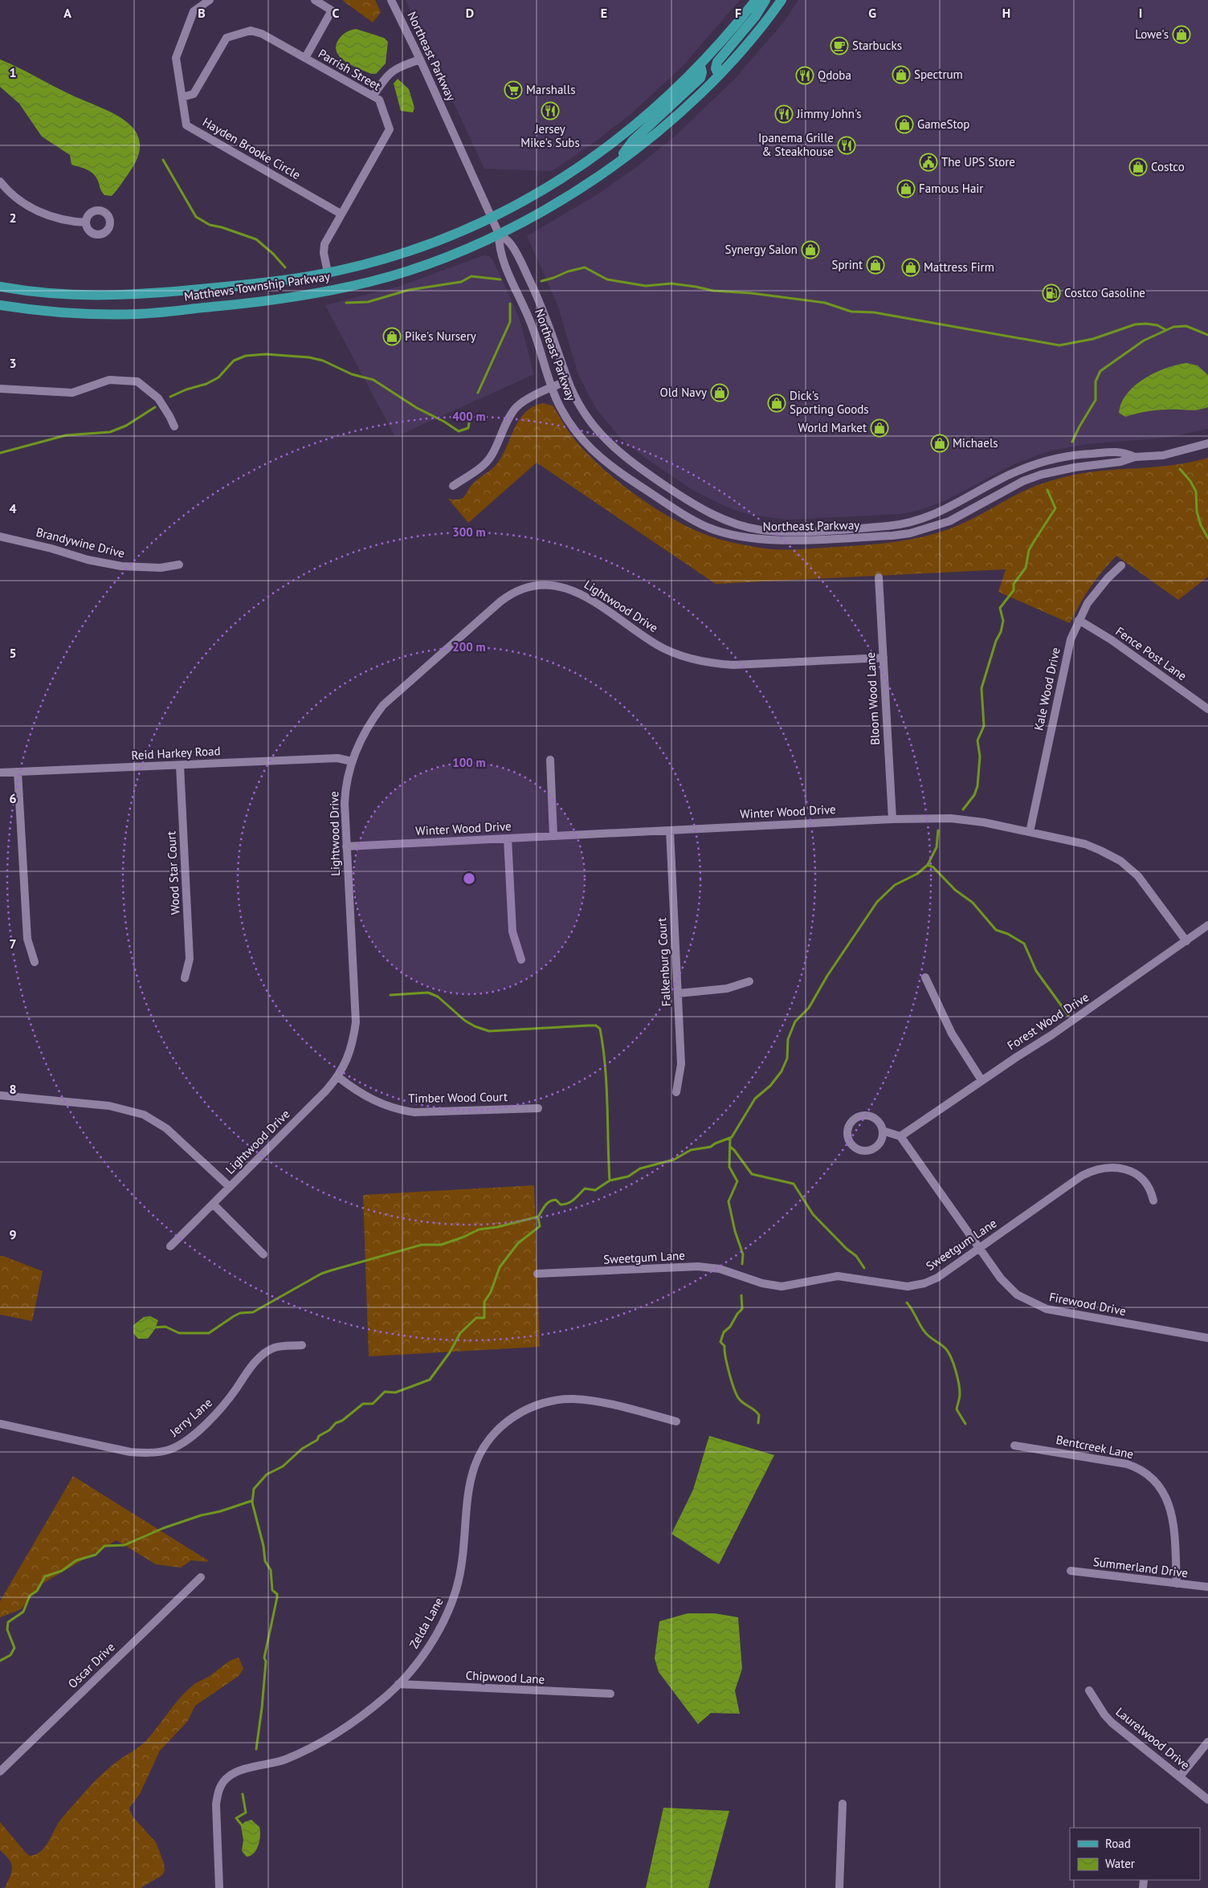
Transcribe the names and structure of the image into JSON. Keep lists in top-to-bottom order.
{
  "streets": {
    "main road": ["Matthews Township Parkway"],
    "street": [
      "Northeast Parkway",
      "Parrish Street",
      "Hayden Brooke Circle",
      "Brandywine Drive",
      "Lightwood Drive",
      "Fence Post Lane",
      "Kale Wood Drive",
      "Bloom Wood Lane",
      "Reid Harkey Road",
      "Winter Wood Drive",
      "Wood Star Court",
      "Falkenburg Court",
      "Forest Wood Drive",
      "Timber Wood Court",
      "Sweetgum Lane",
      "Firewood Drive",
      "Jerry Lane",
      "Bentcreek Lane",
      "Summerland Drive",
      "Zelda Lane",
      "Oscar Drive",
      "Chipwood Lane",
      "Laurelwood Drive"
    ]
  },
  "crossings": [
    ["Northeast Parkway", "Matthews Township Parkway"],
    ["Parrish Street", "Hayden Brooke Circle"],
    ["Parrish Street", "Matthews Township Parkway"],
    ["Lightwood Drive", "Bloom Wood Lane"],
    ["Lightwood Drive", "Reid Harkey Road"],
    ["Lightwood Drive", "Winter Wood Drive"],
    ["Lightwood Drive", "Timber Wood Court"],
    ["Fence Post Lane", "Kale Wood Drive"],
    ["Kale Wood Drive", "Winter Wood Drive"],
    ["Bloom Wood Lane", "Winter Wood Drive"],
    ["Reid Harkey Road", "Wood Star Court"],
    ["Winter Wood Drive", "Falkenburg Court"],
    ["Winter Wood Drive", "Forest Wood Drive"],
    ["Forest Wood Drive", "Firewood Drive"],
    ["Sweetgum Lane", "Firewood Drive"],
    ["Bentcreek Lane", "Summerland Drive"],
    ["Zelda Lane", "Chipwood Lane"]
  ],
  "places": {
    "shop": [
      "Lowe's",
      "Spectrum",
      "GameStop",
      "Costco",
      "Famous Hair",
      "Synergy Salon",
      "Sprint",
      "Mattress Firm",
      "Pike's Nursery",
      "Old Navy",
      "Dick's Sporting Goods",
      "World Market",
      "Michaels"
    ],
    "cafe": ["Starbucks"],
    "restaurant": [
      "Qdoba",
      "Jersey Mike's Subs",
      "Jimmy John's",
      "Ipanema Grille & Steakhouse"
    ],
    "supermarket": ["Marshalls"],
    "public building": ["The UPS Store"],
    "fuel station": ["Costco Gasoline"]
  },
  "legend": ["Road", "Water"],
  "grid": {
    "columns": [
      "A",
      "B",
      "C",
      "D",
      "E",
      "F",
      "G",
      "H",
      "I"
    ],
    "rows": [
      "1",
      "2",
      "3",
      "4",
      "5",
      "6",
      "7",
      "8",
      "9"
    ]
  },
  "rings": [
    "400 m",
    "300 m",
    "200 m",
    "100 m"
  ]
}
